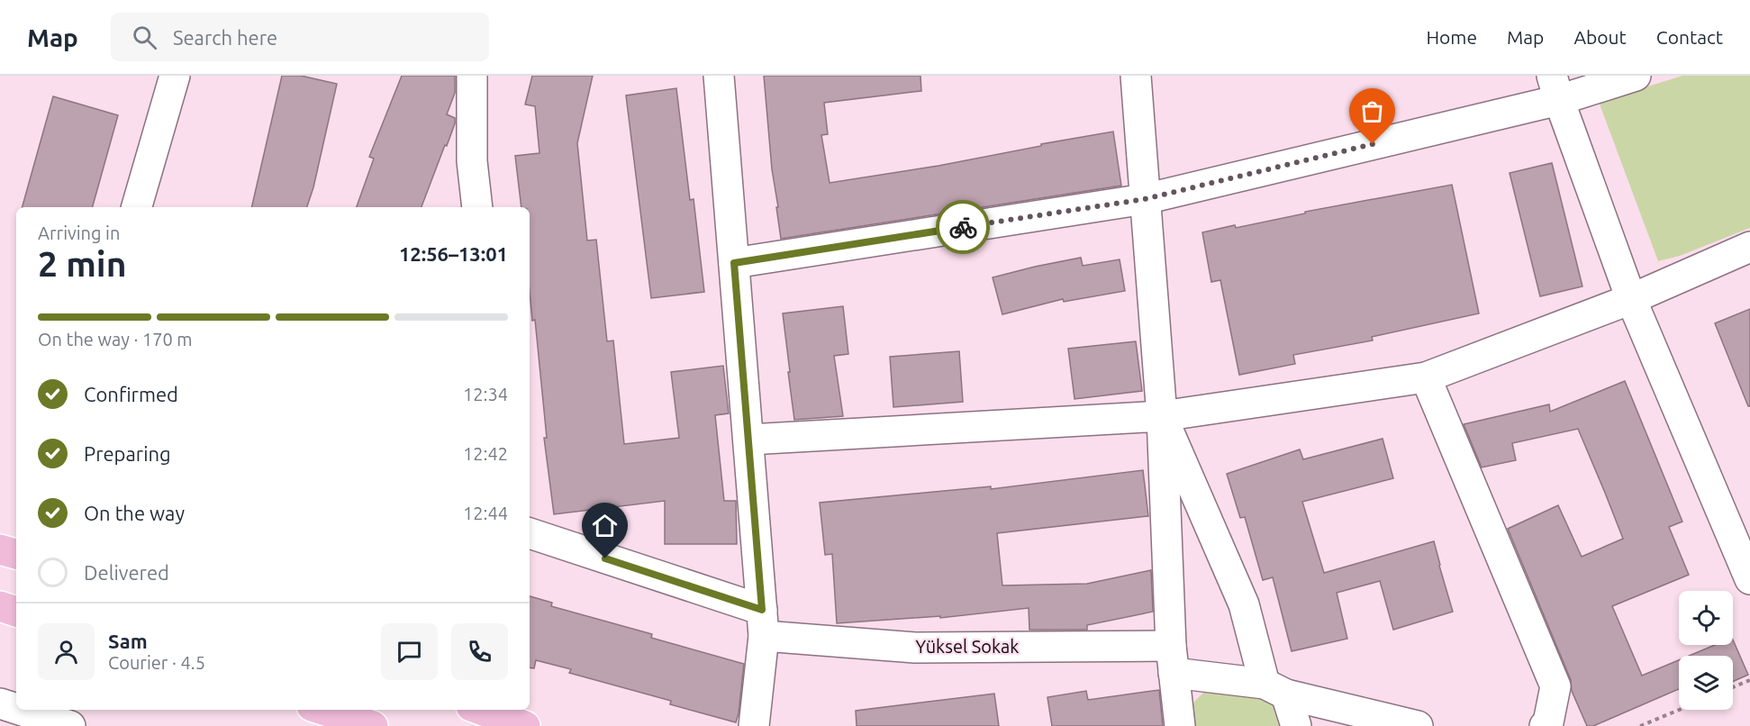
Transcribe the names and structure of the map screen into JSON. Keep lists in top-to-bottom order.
{
  "streets": {
    "street": ["Yüksel Sokak"]
  },
  "page": {
    "header": "Map",
    "search": "Search here",
    "nav": [
      "Home",
      "Map",
      "About",
      "Contact"
    ],
    "heading": ["2 min", "Arriving in", "12:56–13:01"],
    "panel": ["Sam", "Courier · 4.5"],
    "bar": "On the way · 170 m",
    "list": [
      ["Confirmed", "12:34"],
      ["Preparing", "12:42"],
      ["On the way", "12:44"],
      "Delivered"
    ]
  }
}
